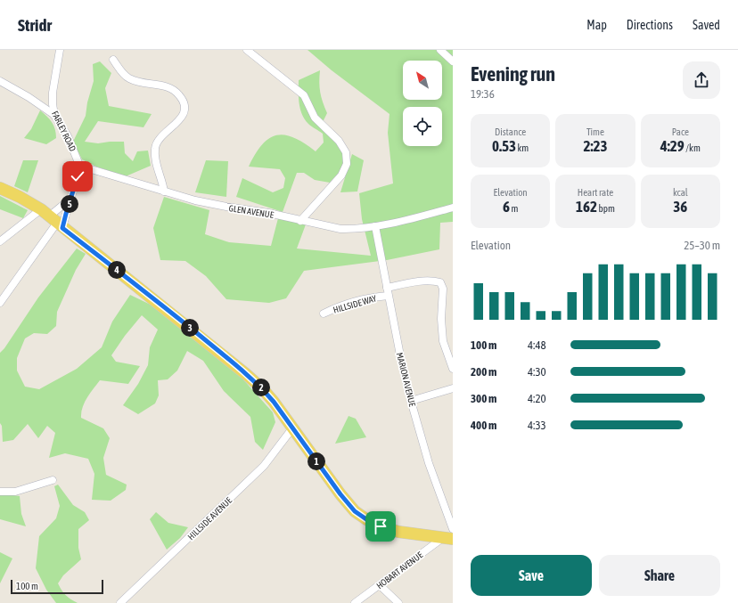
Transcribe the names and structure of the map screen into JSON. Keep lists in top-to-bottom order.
{
  "streets": {
    "street": [
      "FARLEY ROAD",
      "GLEN AVENUE",
      "HILLSIDE WAY",
      "MARION AVENUE",
      "HILLSIDE AVENUE",
      "HOBART AVENUE"
    ]
  },
  "crossings": [
    ["FARLEY ROAD", "GLEN AVENUE"],
    ["GLEN AVENUE", "MARION AVENUE"],
    ["HILLSIDE WAY", "MARION AVENUE"],
    ["MARION AVENUE", "HOBART AVENUE"]
  ],
  "scale_bar": "100 m",
  "north": "top left",
  "page": {
    "header": "Stridr",
    "nav": ["Map", "Directions", "Saved"],
    "heading": ["Evening run", "19:36"],
    "stats": [
      ["Distance", "0.53 km"],
      ["Time", "2:23"],
      ["Pace", "4:29 /km"],
      ["Elevation", "6 m"],
      ["Heart rate", "162 bpm"],
      ["kcal", "36"]
    ],
    "pins": [
      "5",
      "4",
      "3",
      "2",
      "1"
    ],
    "chart": ["Elevation", "25–30 m"],
    "list": [
      {
        "name": "100 m",
        "note": "4:48"
      },
      {
        "name": "200 m",
        "note": "4:30"
      },
      {
        "name": "300 m",
        "note": "4:20"
      },
      {
        "name": "400 m",
        "note": "4:33"
      }
    ],
    "buttons": ["Save", "Share"],
    "scale": "100 m"
  }
}
